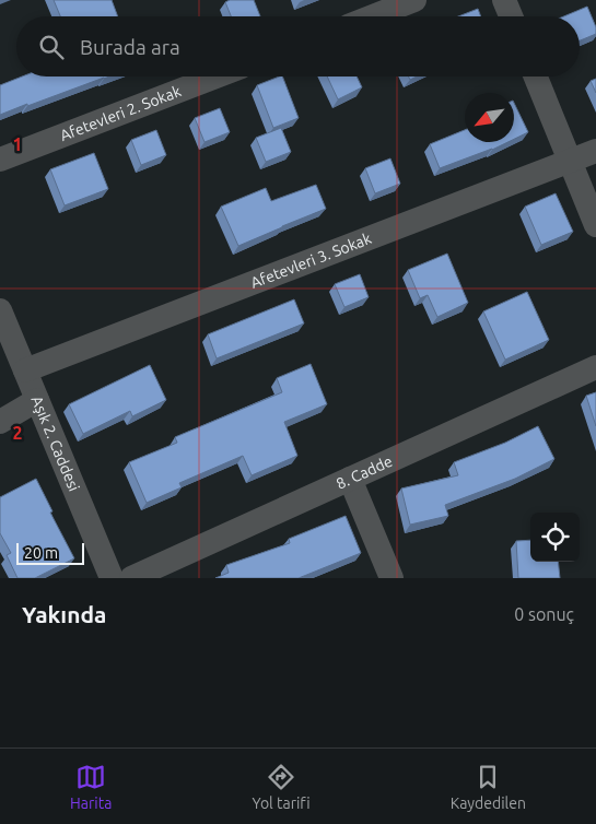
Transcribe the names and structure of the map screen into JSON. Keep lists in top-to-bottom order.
{
  "streets": {
    "street": [
      "Afetevleri 2. Sokak",
      "Afetevleri 3. Sokak",
      "Aşık 2. Caddesi",
      "8. Cadde"
    ]
  },
  "crossings": [
    ["Afetevleri 3. Sokak", "Aşık 2. Caddesi"]
  ],
  "scale_bar": "20 m",
  "north": "bottom left",
  "page": {
    "search": "Burada ara",
    "scale": "20 m",
    "heading": ["Yakında", "0 sonuç"],
    "nav": ["Harita", "Yol tarifi", "Kaydedilen"]
  },
  "grid": {
    "rows": ["1", "2"]
  }
}
